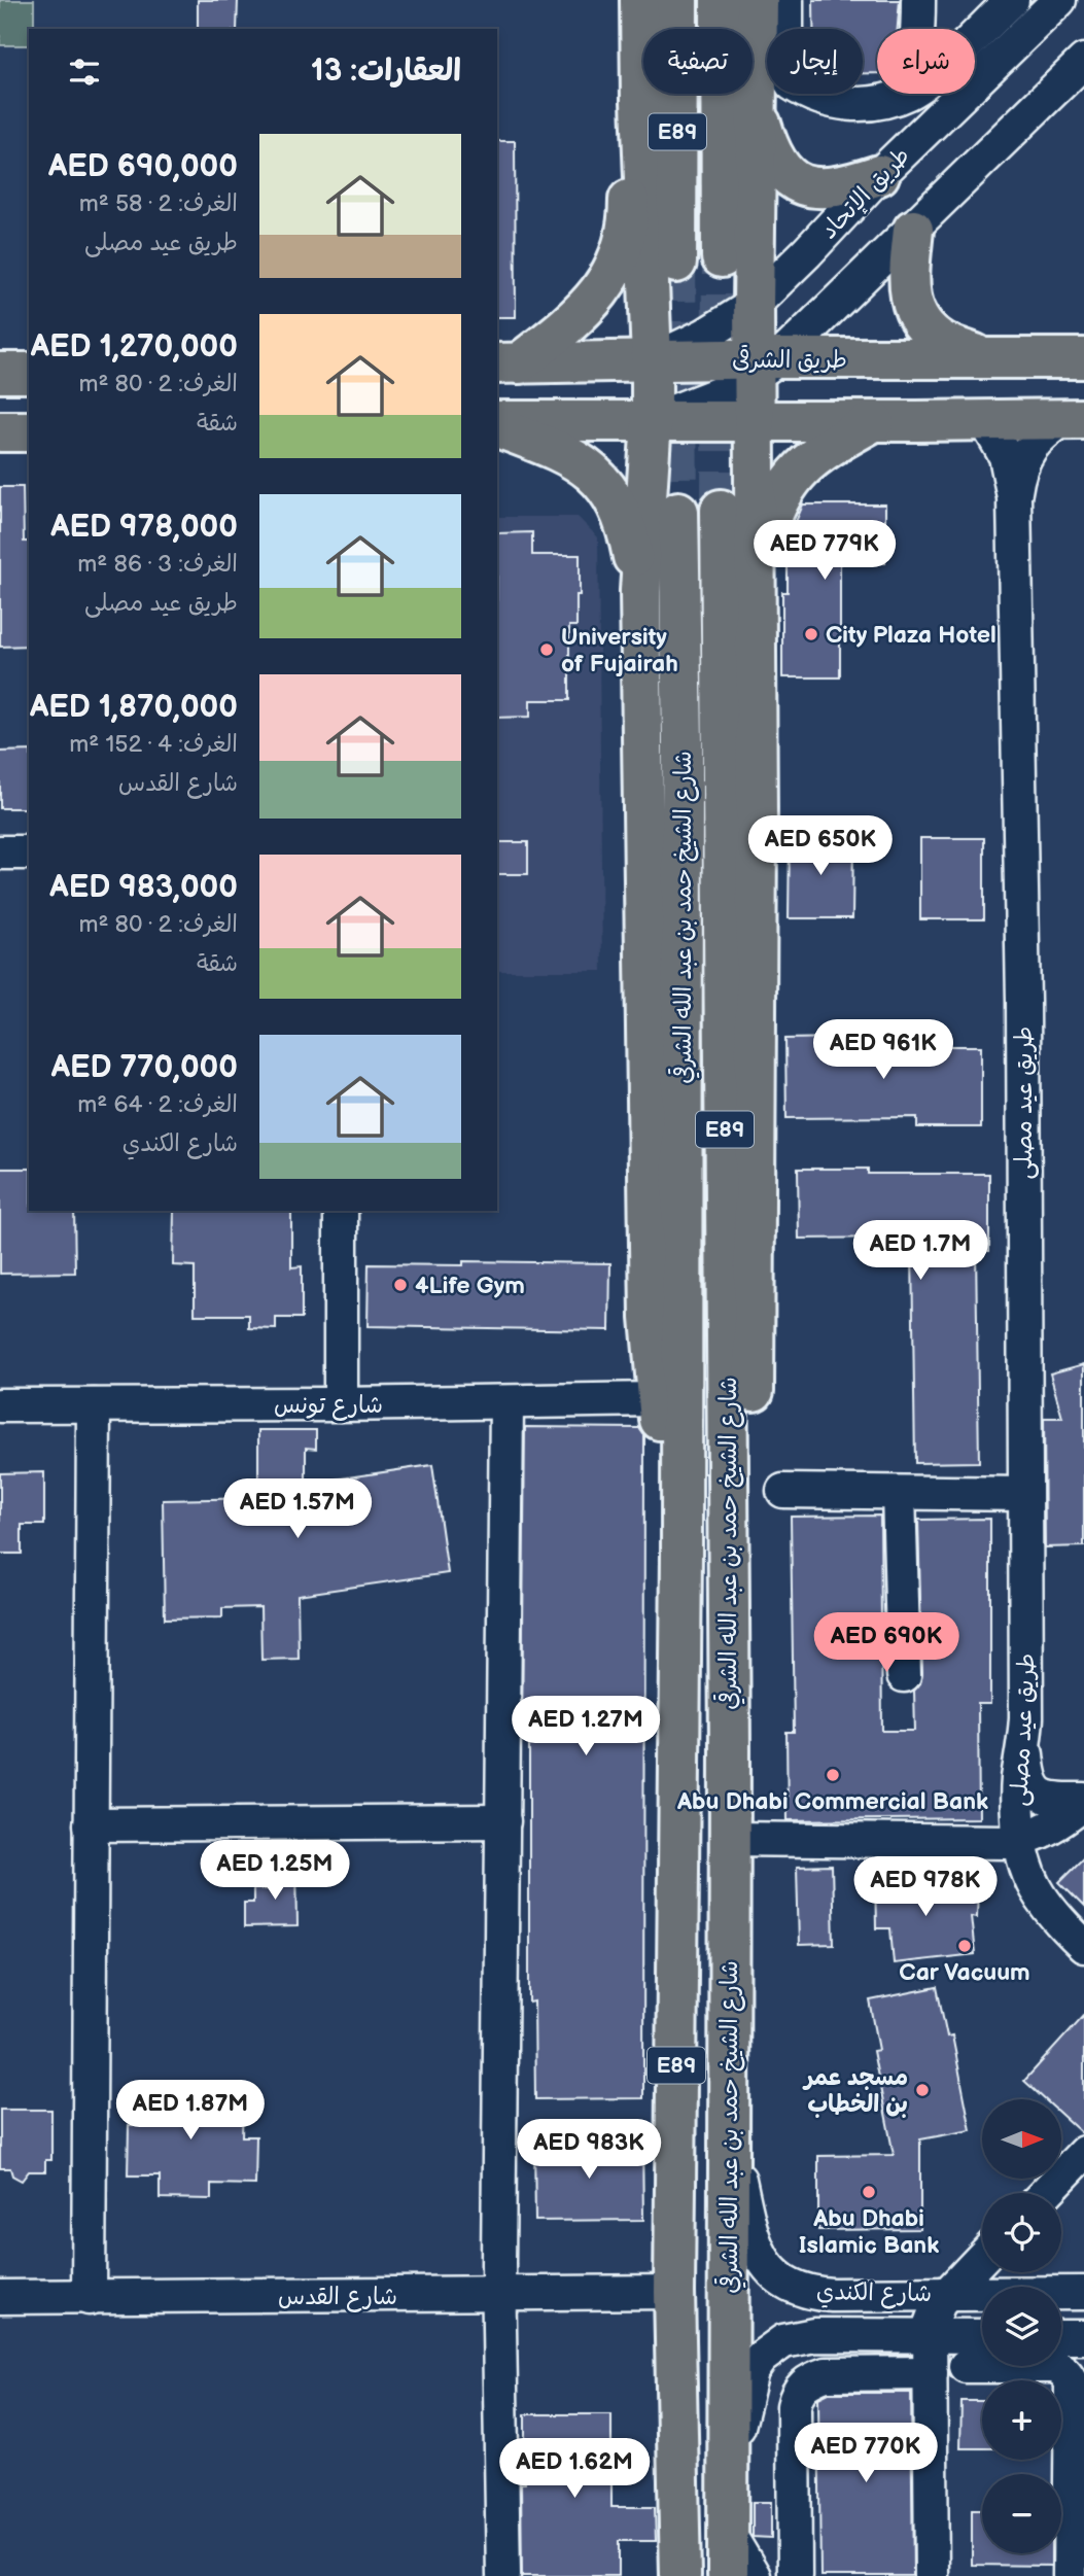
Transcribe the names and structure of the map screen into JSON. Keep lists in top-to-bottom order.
{
  "streets": {
    "main road": ["E89", "طريق الشرقى", "شارع الشيخ حمد بن عبد الله الشرقي"],
    "street": [
      "طريق اﻹتحاد",
      "طريق عيد مصلى",
      "شارع تونس",
      "شارع الكندي",
      "شارع القدس"
    ]
  },
  "crossings": [
    ["طريق اﻹتحاد", "طريق الشرقى"],
    ["طريق الشرقى", "طريق عيد مصلى"],
    ["شارع الشيخ حمد بن عبد الله الشرقي", "شارع الكندي"],
    ["شارع الشيخ حمد بن عبد الله الشرقي", "شارع القدس"]
  ],
  "places": [
    "City Plaza Hotel",
    "University of Fujairah",
    "4Life Gym",
    "Abu Dhabi Commercial Bank",
    "Car Vacuum",
    "مسجد عمر بن الخطاب",
    "Abu Dhabi Islamic Bank"
  ],
  "north": "right",
  "page": {
    "chip": ["شراء", "إيجار", "تصفية"],
    "heading": "العقارات: 13",
    "list": [
      {
        "name": "AED 690,000",
        "note": "الغرف: 2 · 58 m² · طريق عيد مصلى"
      },
      {
        "name": "AED 1,270,000",
        "note": "الغرف: 2 · 80 m² · شقة"
      },
      {
        "name": "AED 978,000",
        "note": "الغرف: 3 · 86 m² · طريق عيد مصلى"
      },
      {
        "name": "AED 1,870,000",
        "note": "الغرف: 4 · 152 m² · شارع القدس"
      },
      {
        "name": "AED 983,000",
        "note": "الغرف: 2 · 80 m² · شقة"
      },
      {
        "name": "AED 770,000",
        "note": "الغرف: 2 · 64 m² · شارع الكندي"
      }
    ],
    "price": [
      "AED 779K",
      "AED 650K",
      "AED 961K",
      "AED 1.7M",
      "AED 1.57M",
      "AED 690K",
      "AED 1.27M",
      "AED 1.25M",
      "AED 978K",
      "AED 1.87M",
      "AED 983K",
      "AED 770K",
      "AED 1.62M"
    ],
    "map_buttons": ["+", "−"]
  }
}
